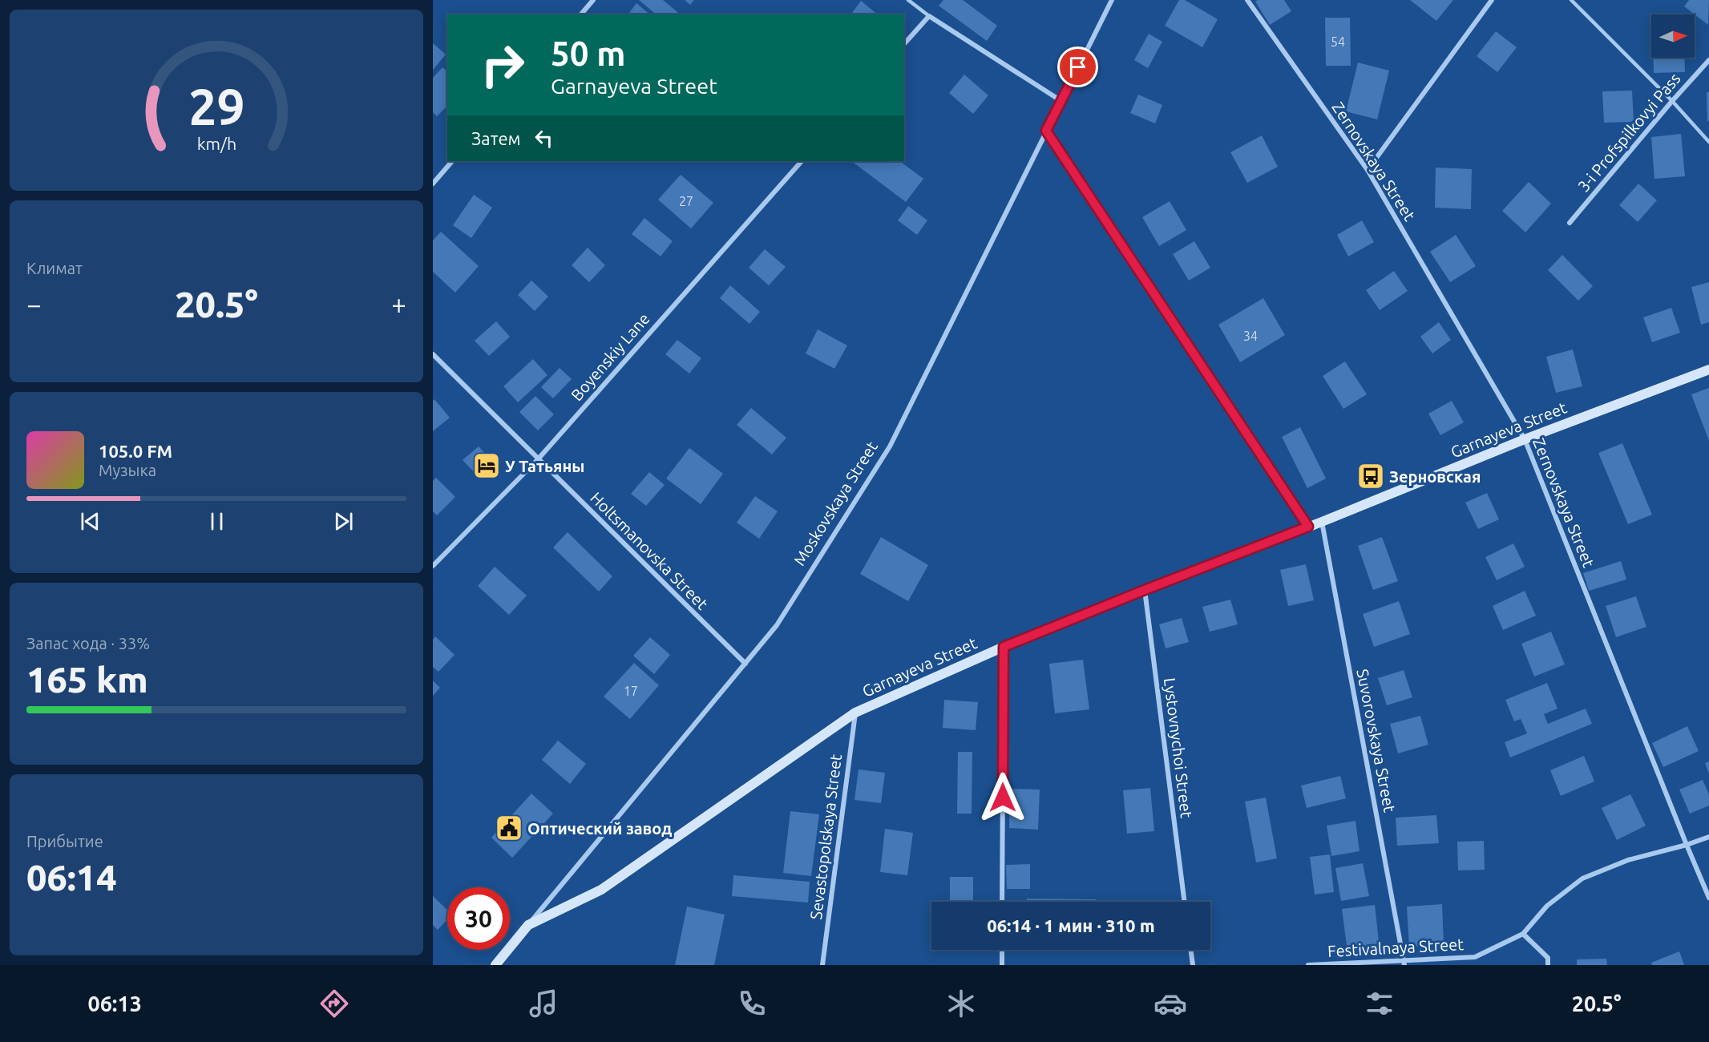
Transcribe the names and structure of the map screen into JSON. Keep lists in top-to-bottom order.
{
  "streets": {
    "street": [
      "3-i Profspilkovyi Pass",
      "Zernovskaya Street",
      "Boyenskiy Lane",
      "Garnayeva Street",
      "Moskovskaya Street",
      "Holtsmanovska Street",
      "Suvorovskaya Street",
      "Lystovnychoi Street",
      "Sevastopolskaya Street",
      "Festivalnaya Street"
    ]
  },
  "crossings": [
    ["Zernovskaya Street", "Garnayeva Street"],
    ["Zernovskaya Street", "Festivalnaya Street"],
    ["Boyenskiy Lane", "Holtsmanovska Street"],
    ["Garnayeva Street", "Moskovskaya Street"],
    ["Garnayeva Street", "Suvorovskaya Street"],
    ["Garnayeva Street", "Lystovnychoi Street"],
    ["Garnayeva Street", "Sevastopolskaya Street"],
    ["Moskovskaya Street", "Holtsmanovska Street"],
    ["Suvorovskaya Street", "Festivalnaya Street"]
  ],
  "places": {
    "hotel": ["У Татьяны"],
    "bus stop": ["Зерновская"],
    "public building": ["Оптический завод"]
  },
  "house_numbers": [
    "54",
    "27",
    "34",
    "17"
  ],
  "north": "right",
  "page": {
    "turn": ["50 m", "Garnayeva Street"],
    "then": "Затем",
    "tile": [
      "Климат",
      ["Запас хода · 33%", "165 km"],
      ["Прибытие", "06:14"]
    ],
    "heat": ["−", "20.5°", "+"],
    "song": ["105.0 FM", "Музыка"],
    "limit": "30",
    "trip": "06:14 · 1 мин · 310 m",
    "tabs": ["06:13", "20.5°"],
    "gauge": ["29", "km/h"]
  }
}
